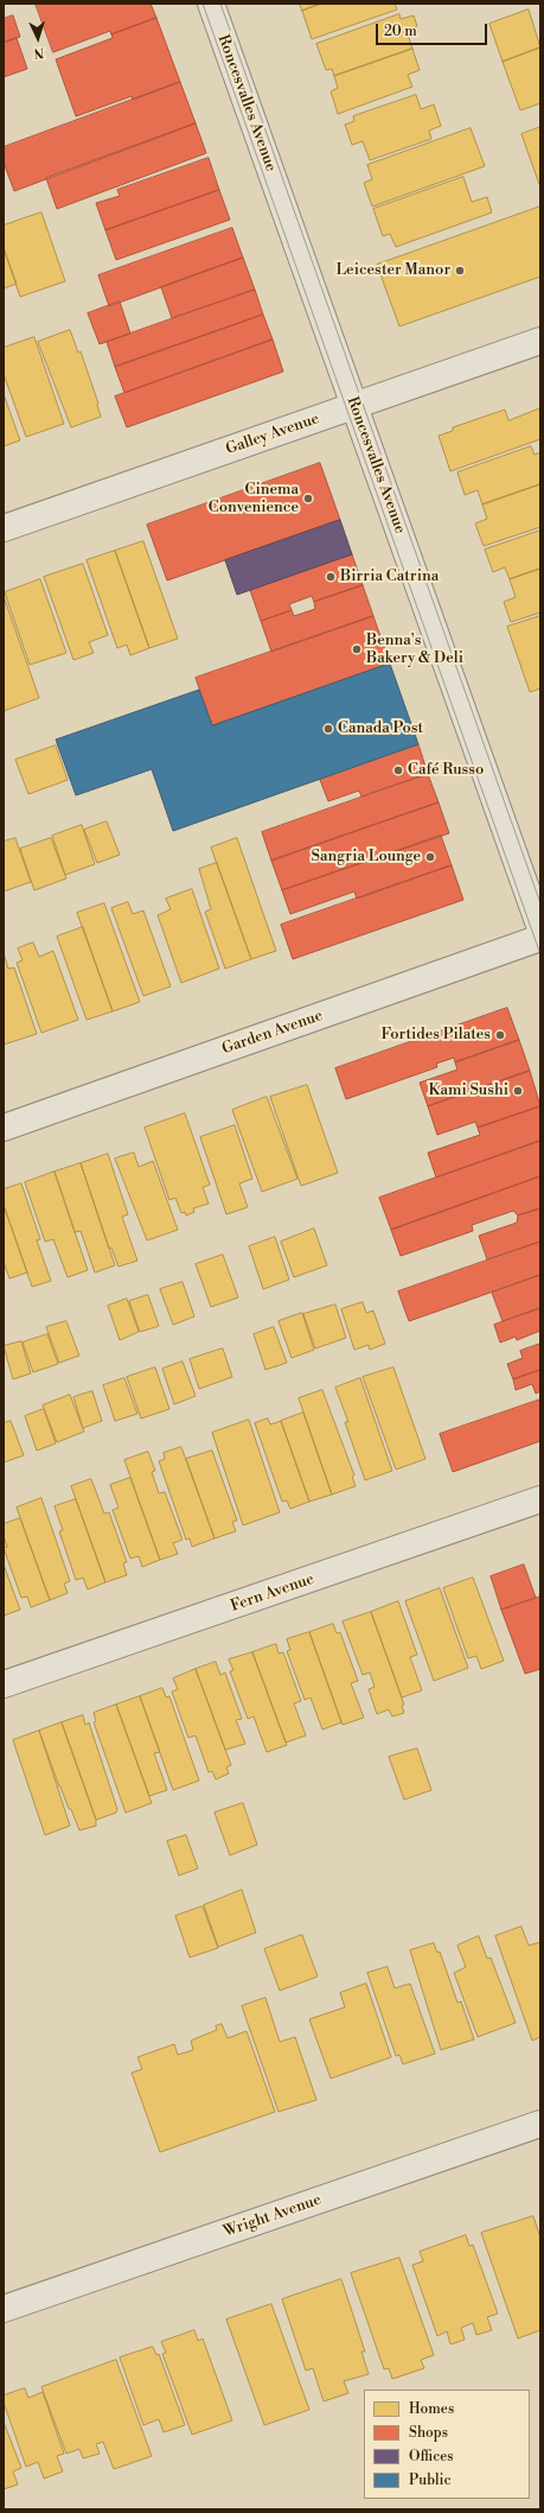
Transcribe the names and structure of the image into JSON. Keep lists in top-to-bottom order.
{
  "streets": {
    "street": [
      "Roncesvalles Avenue",
      "Galley Avenue",
      "Garden Avenue",
      "Fern Avenue",
      "Wright Avenue"
    ]
  },
  "crossings": [
    ["Roncesvalles Avenue", "Galley Avenue"]
  ],
  "places": [
    "Leicester Manor",
    "Cinema Convenience",
    "Birria Catrina",
    "Benna's Bakery & Deli",
    "Canada Post",
    "Café Russo",
    "Sangria Lounge",
    "Fortides Pilates",
    "Kami Sushi"
  ],
  "legend": [
    "Homes",
    "Shops",
    "Offices",
    "Public"
  ],
  "scale_bar": "20 m",
  "north": "bottom"
}
